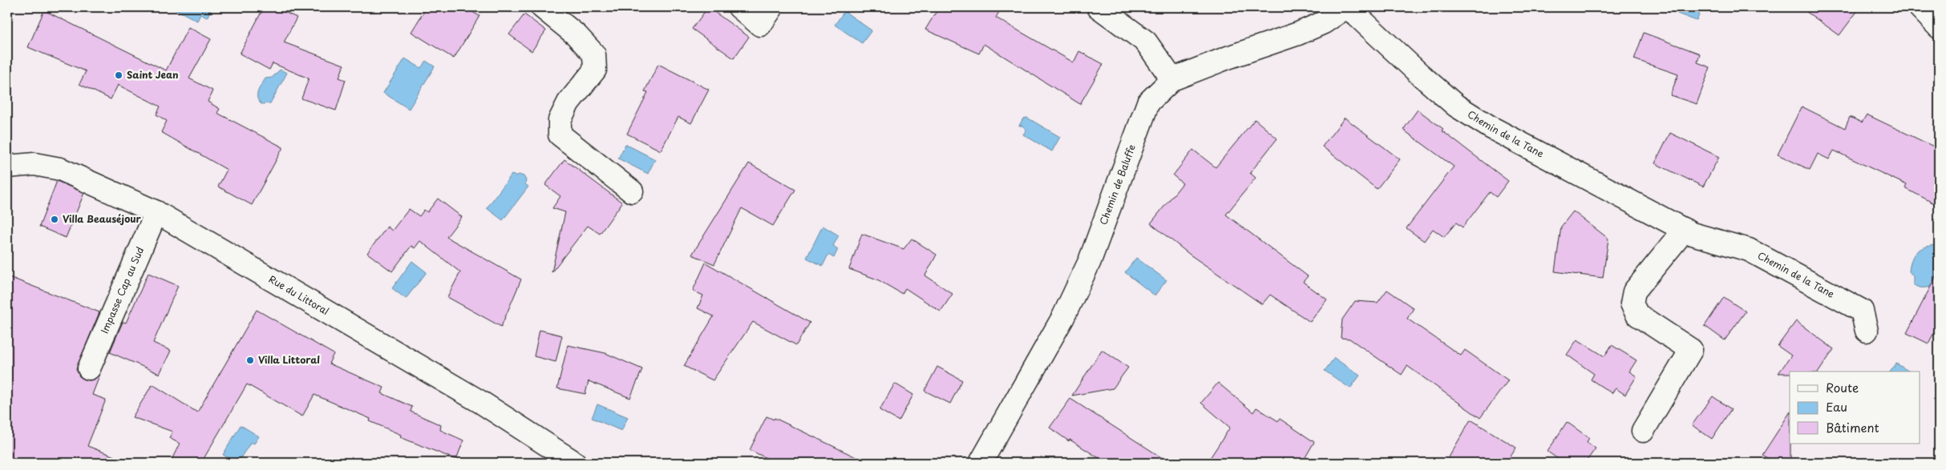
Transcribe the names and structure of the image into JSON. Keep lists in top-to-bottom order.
{
  "streets": {
    "street": [
      "Chemin de la Tane",
      "Chemin de Baluffe",
      "Impasse Cap au Sud",
      "Rue du Littoral"
    ]
  },
  "crossings": [
    ["Chemin de la Tane", "Chemin de Baluffe"],
    ["Impasse Cap au Sud", "Rue du Littoral"]
  ],
  "places": ["Saint Jean", "Villa Beauséjour", "Villa Littoral"],
  "legend": ["Route", "Eau", "Bâtiment"]
}
